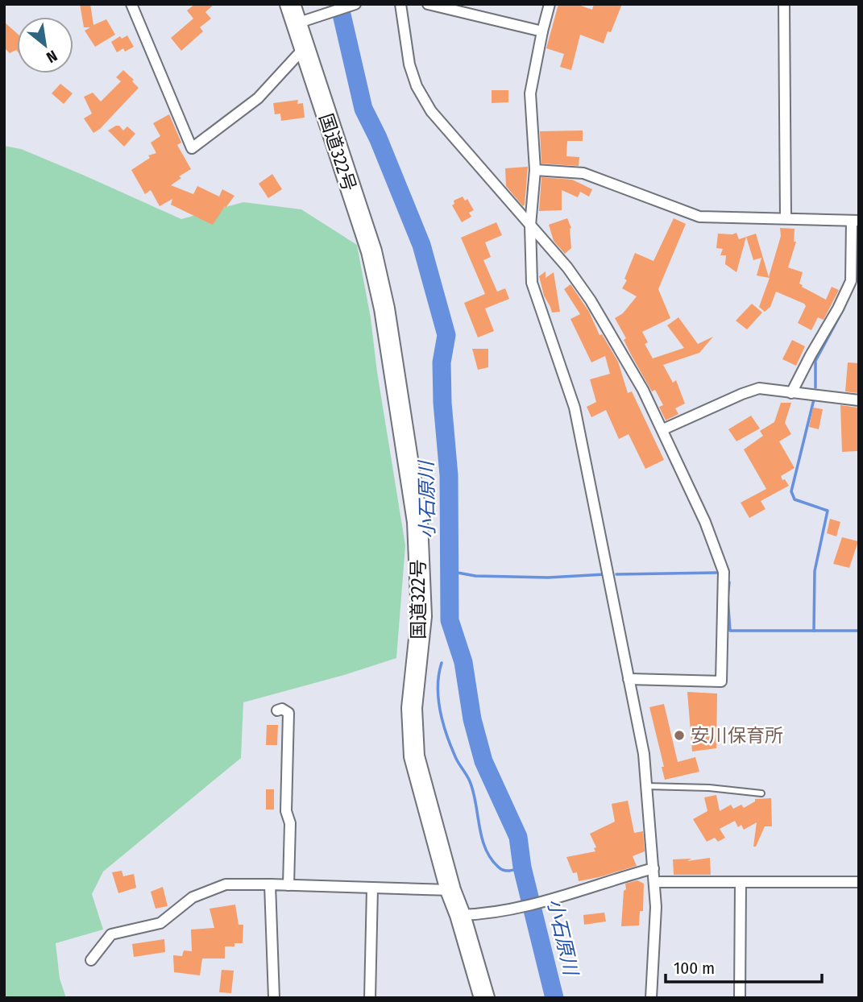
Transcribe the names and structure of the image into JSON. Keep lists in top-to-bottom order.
{
  "streets": {
    "highway": ["国道322号"]
  },
  "water": ["小石原川"],
  "places": ["安川保育所"],
  "scale_bar": "100 m",
  "north": "bottom right"
}
